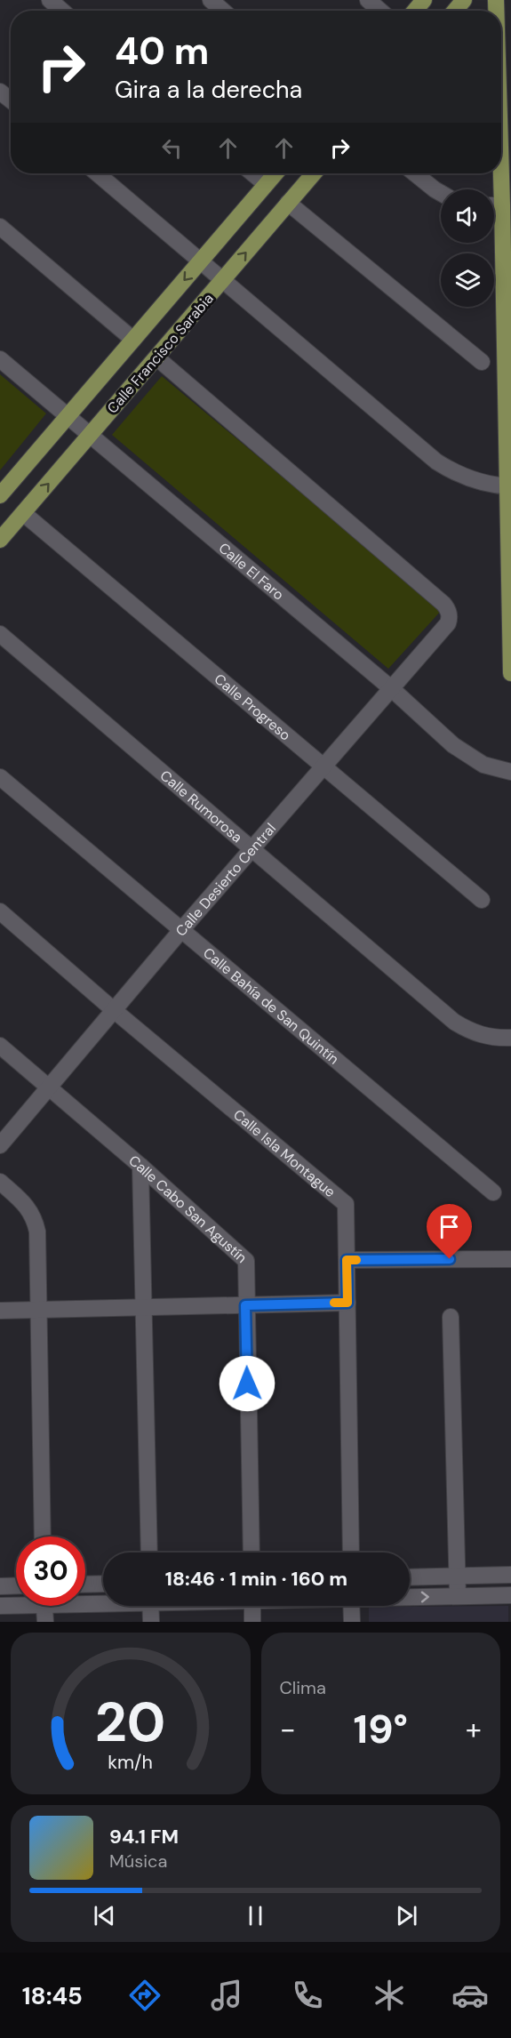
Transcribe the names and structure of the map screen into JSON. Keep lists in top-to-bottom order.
{
  "streets": {
    "main road": ["Calle Francisco Sarabia"],
    "street": [
      "Calle El Faro",
      "Calle Progreso",
      "Calle Rumorosa",
      "Calle Desierto Central",
      "Calle Bahía de San Quintín",
      "Calle Isla Montague",
      "Calle Cabo San Agustín"
    ]
  },
  "crossings": [
    ["Calle Francisco Sarabia", "Calle El Faro"],
    ["Calle Francisco Sarabia", "Calle Progreso"],
    ["Calle Francisco Sarabia", "Calle Desierto Central"],
    ["Calle El Faro", "Calle Desierto Central"],
    ["Calle Progreso", "Calle Desierto Central"],
    ["Calle Rumorosa", "Calle Desierto Central"],
    ["Calle Desierto Central", "Calle Bahía de San Quintín"],
    ["Calle Desierto Central", "Calle Isla Montague"],
    ["Calle Desierto Central", "Calle Cabo San Agustín"]
  ],
  "page": {
    "turn": ["40 m", "Gira a la derecha"],
    "limit": "30",
    "trip": "18:46 · 1 min · 160 m",
    "tile": "Clima",
    "heat": ["−", "19°", "+"],
    "song": ["94.1 FM", "Música"],
    "tabs": "18:45",
    "gauge": ["20", "km/h"]
  }
}
